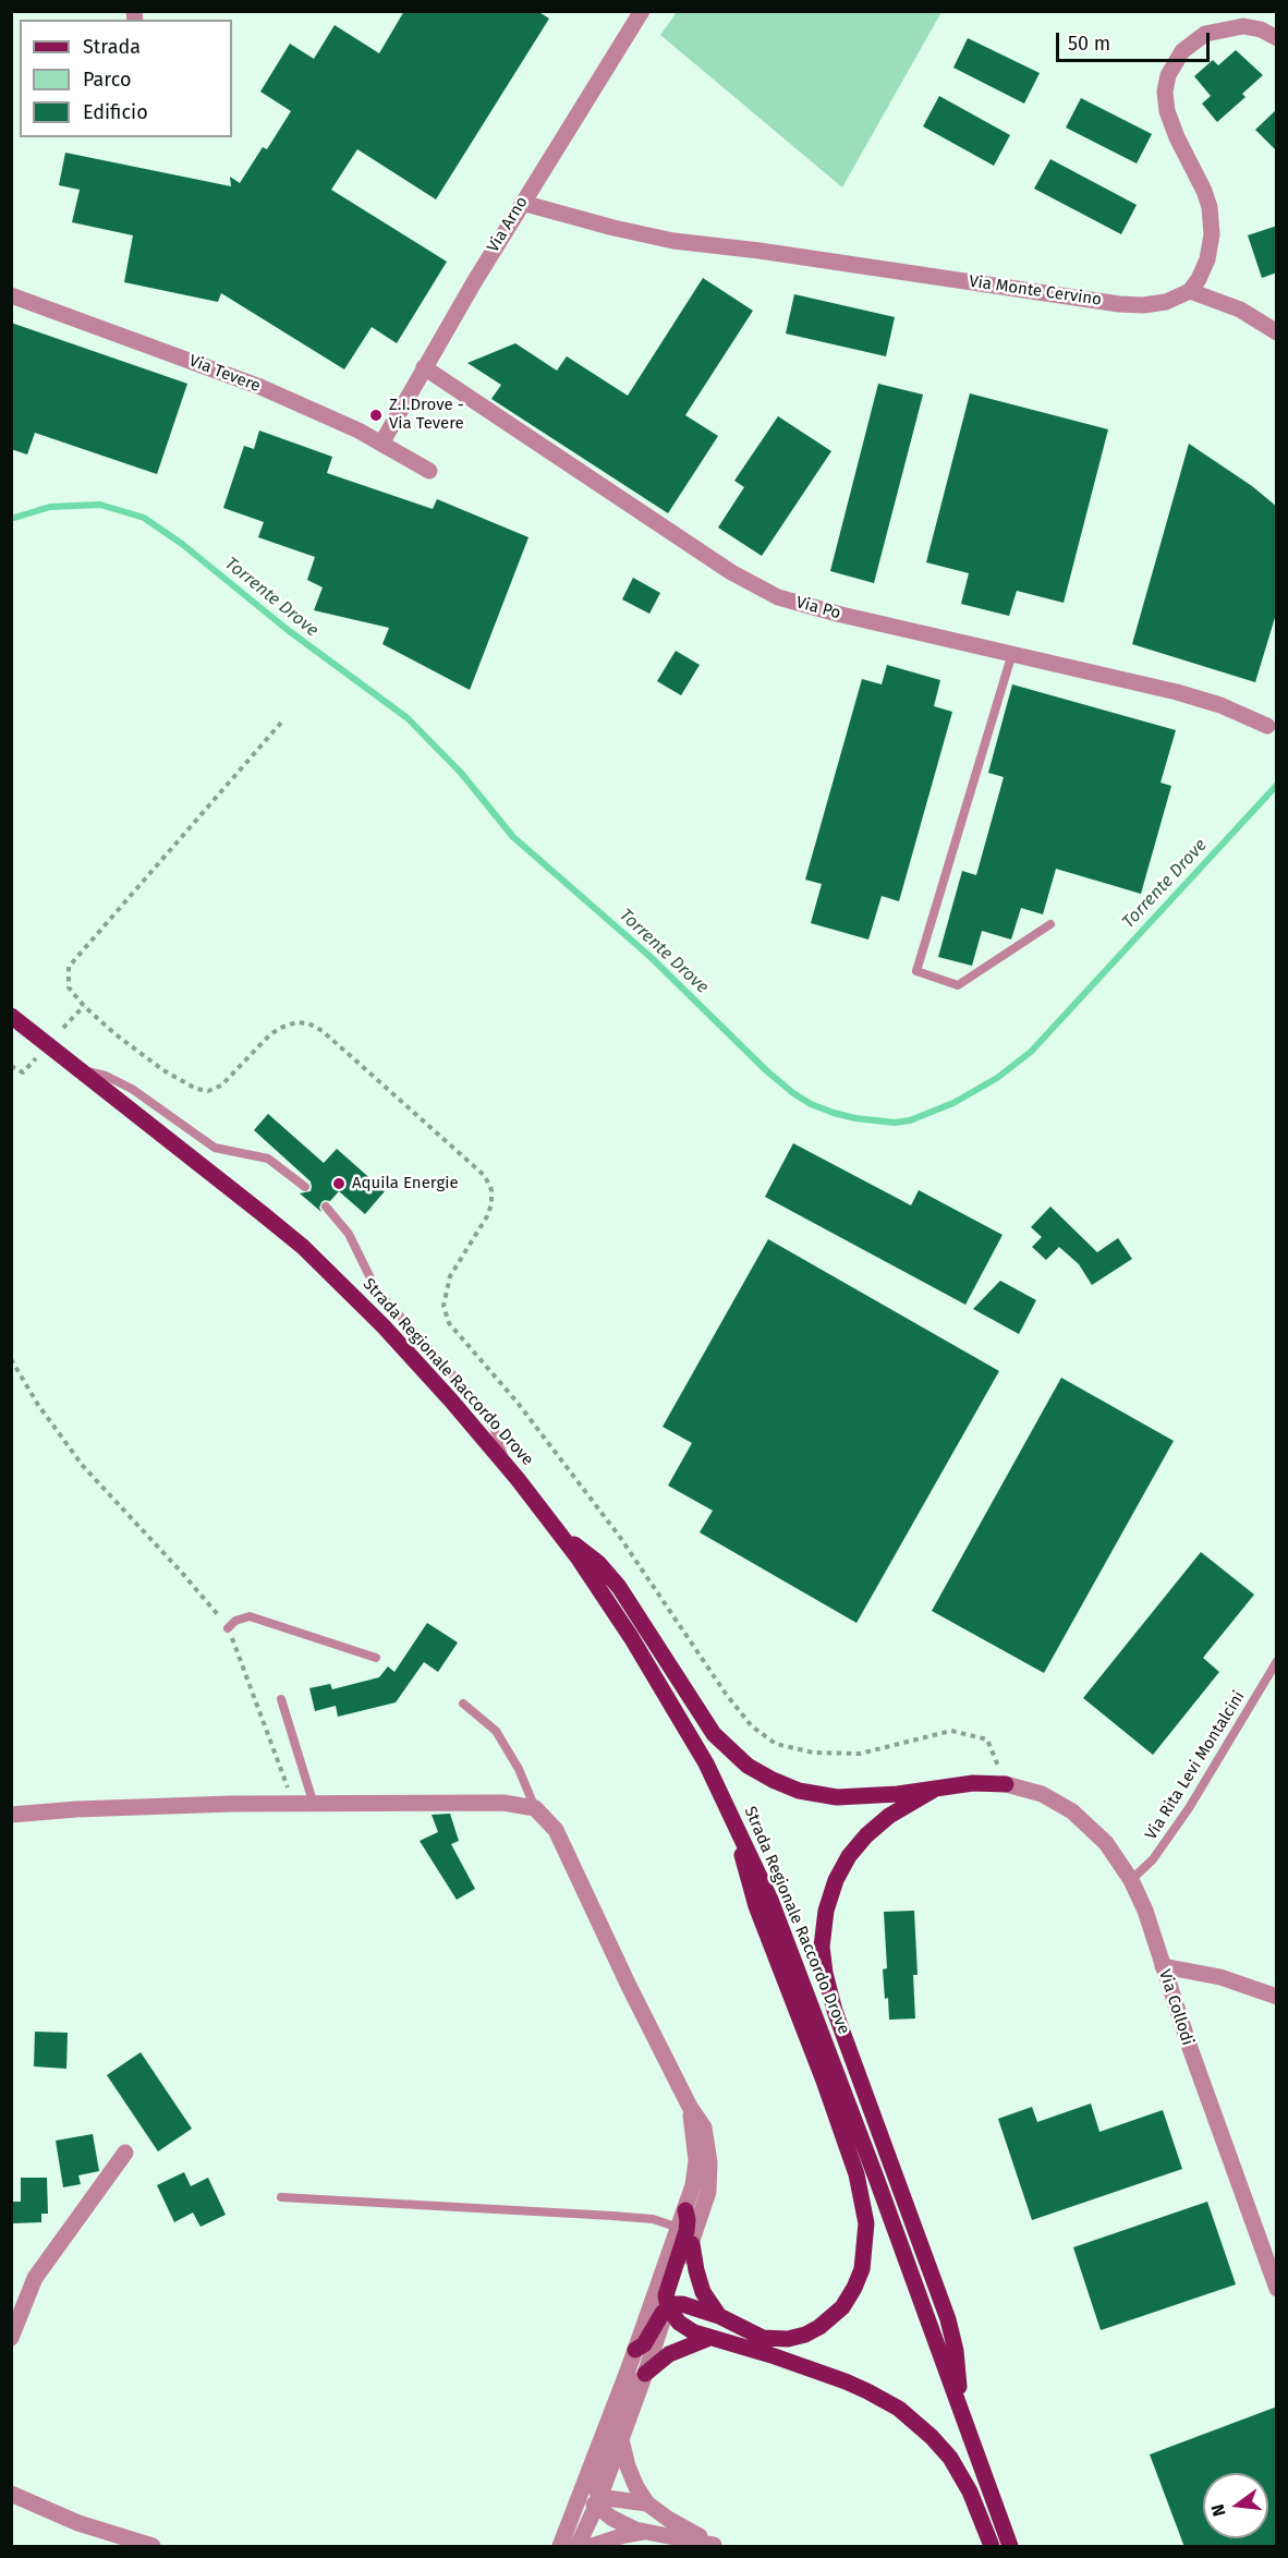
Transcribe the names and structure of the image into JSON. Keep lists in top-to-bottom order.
{
  "streets": {
    "main road": ["Strada Regionale Raccordo Drove"],
    "street": [
      "Via Arno",
      "Via Monte Cervino",
      "Via Tevere",
      "Via Po",
      "Via Collodi"
    ],
    "lane": ["Via Rita Levi Montalcini"]
  },
  "crossings": [
    ["Via Arno", "Via Monte Cervino"],
    ["Via Arno", "Via Tevere"],
    ["Via Arno", "Via Po"],
    ["Via Rita Levi Montalcini", "Via Collodi"]
  ],
  "water": ["Torrente Drove"],
  "places": ["Z.I.Drove - Via Tevere", "Aquila Energie"],
  "legend": ["Strada", "Parco", "Edificio"],
  "scale_bar": "50 m",
  "north": "left"
}
